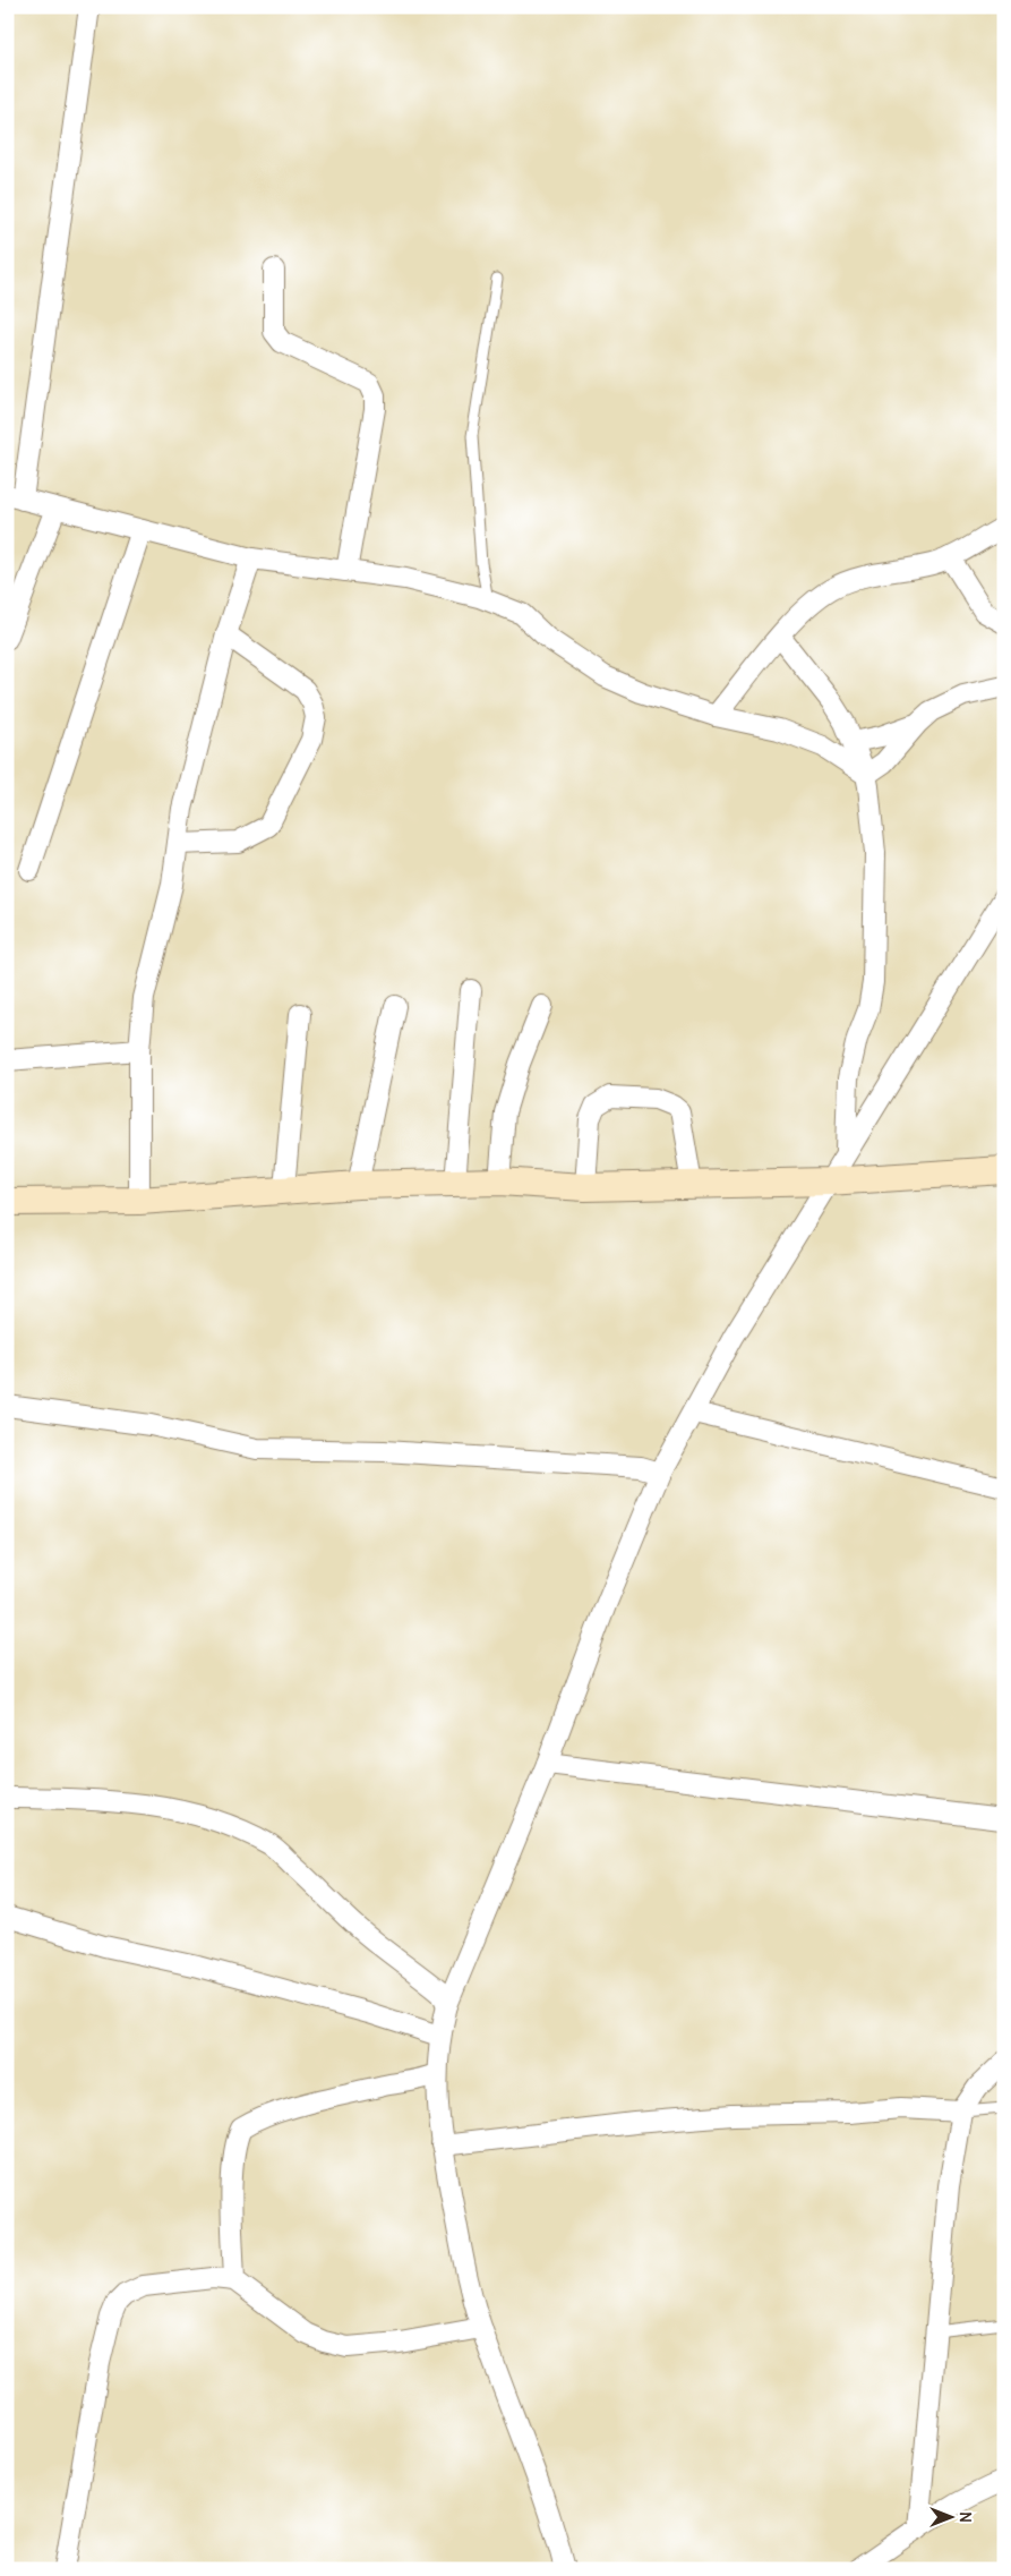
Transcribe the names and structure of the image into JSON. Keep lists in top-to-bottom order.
{
  "north": "right"
}
